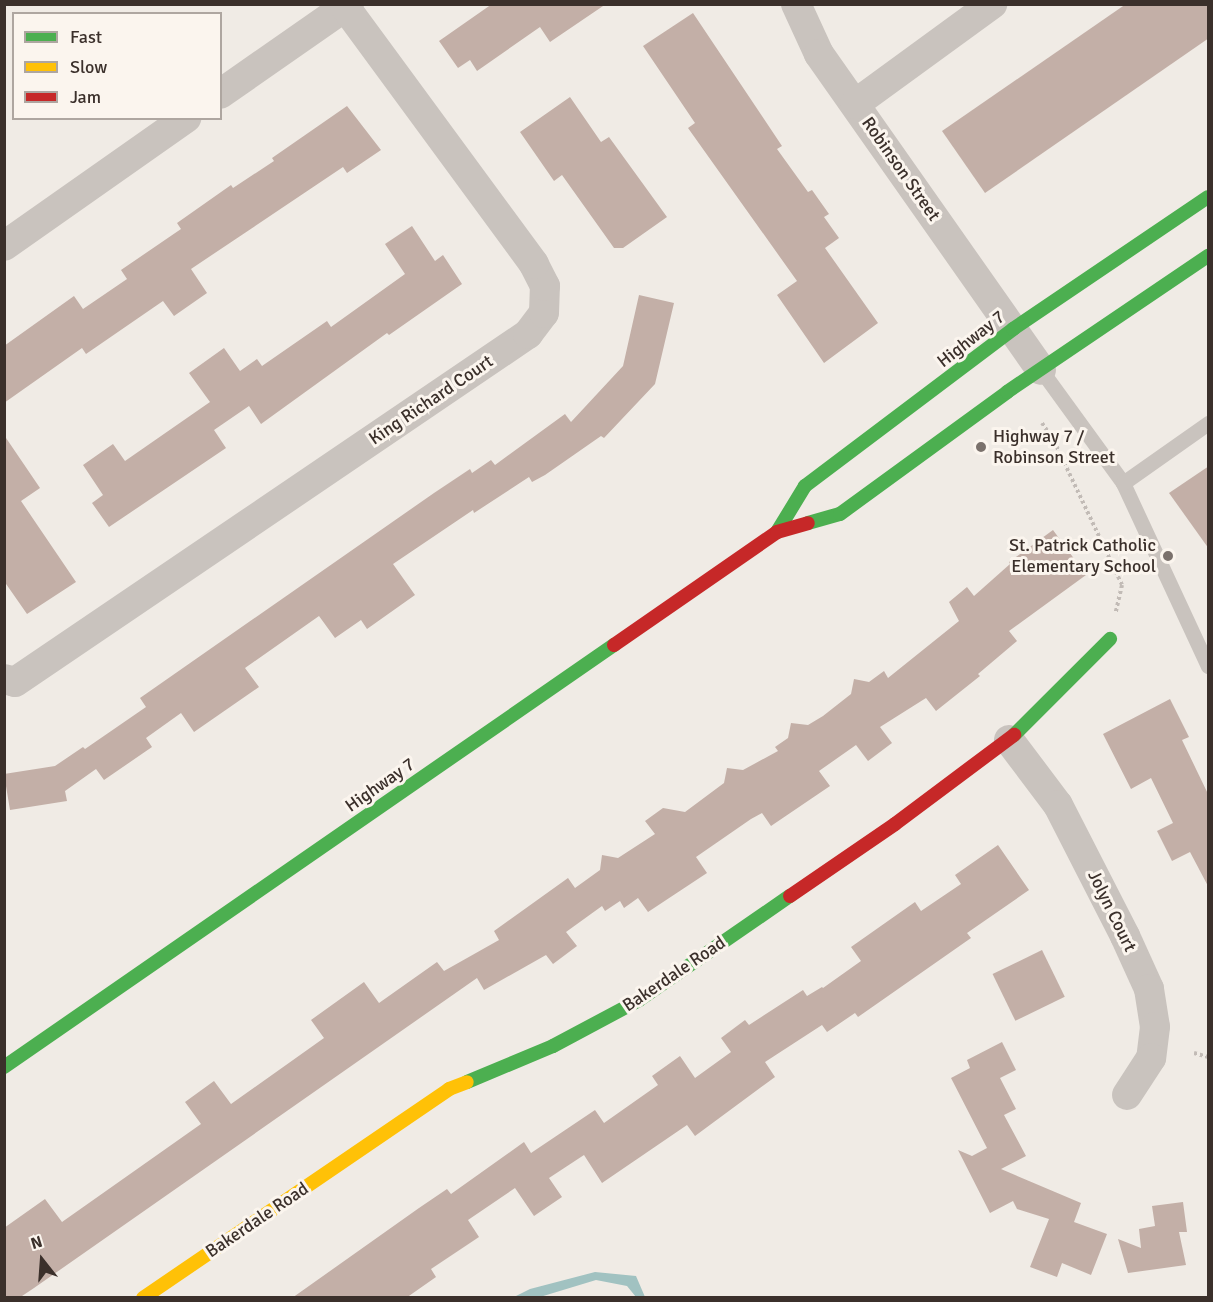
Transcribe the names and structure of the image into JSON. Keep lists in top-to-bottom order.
{
  "streets": {
    "main road": ["Highway 7", "Bakerdale Road"],
    "street": ["Robinson Street", "King Richard Court", "Jolyn Court"]
  },
  "crossings": [
    ["Robinson Street", "Highway 7"],
    ["Jolyn Court", "Bakerdale Road"]
  ],
  "places": ["Highway 7 / Robinson Street", "St. Patrick Catholic Elementary School"],
  "legend": ["Fast", "Slow", "Jam"],
  "north": "top"
}
